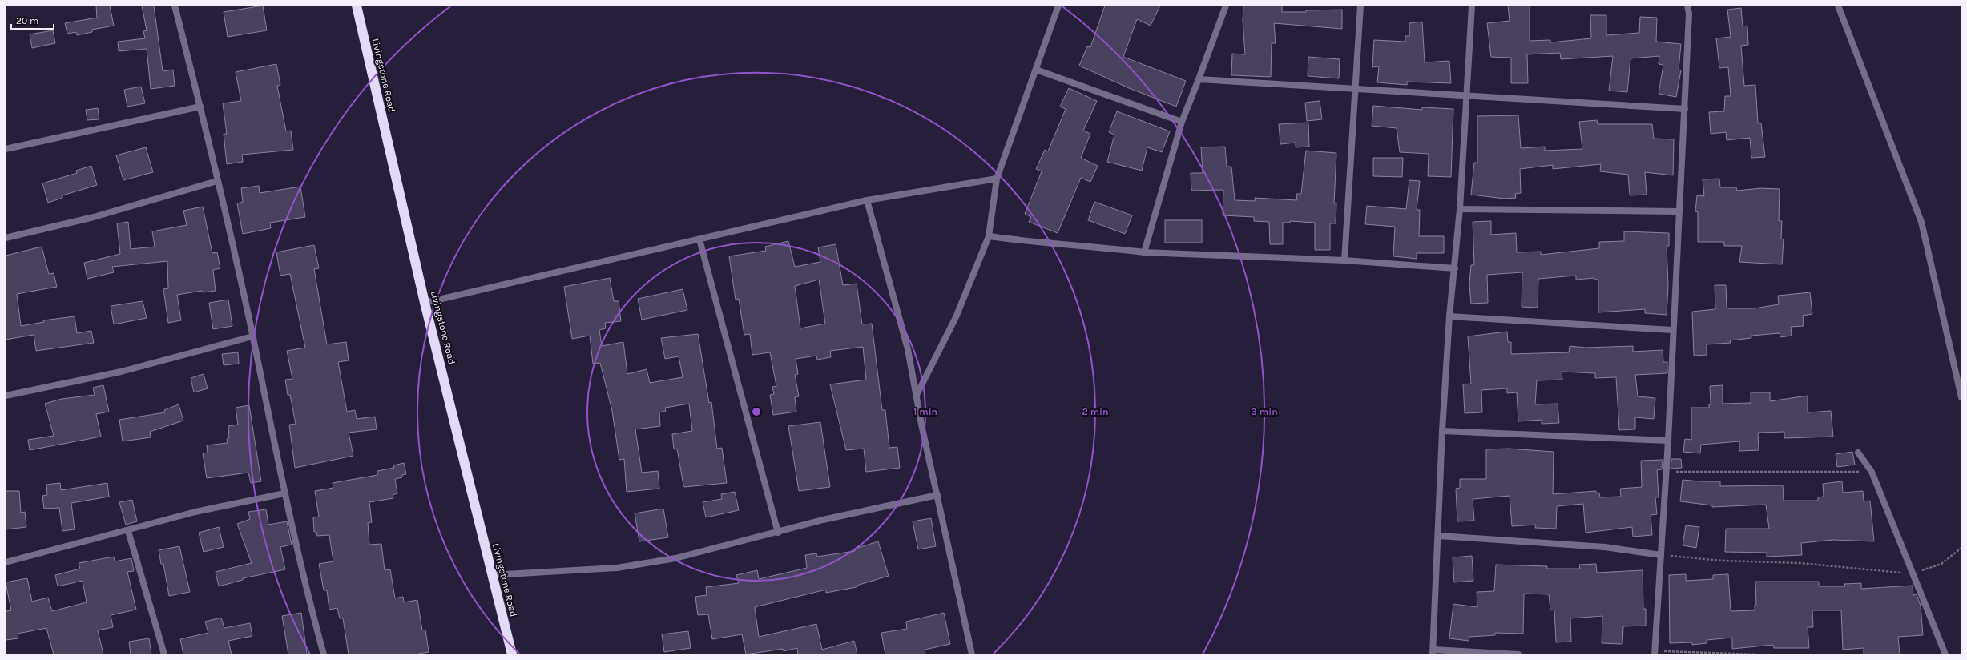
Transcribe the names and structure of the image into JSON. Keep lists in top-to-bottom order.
{
  "streets": {
    "highway": ["Livingstone Road"]
  },
  "scale_bar": "20 m",
  "rings": ["1 min", "2 min", "3 min"]
}
